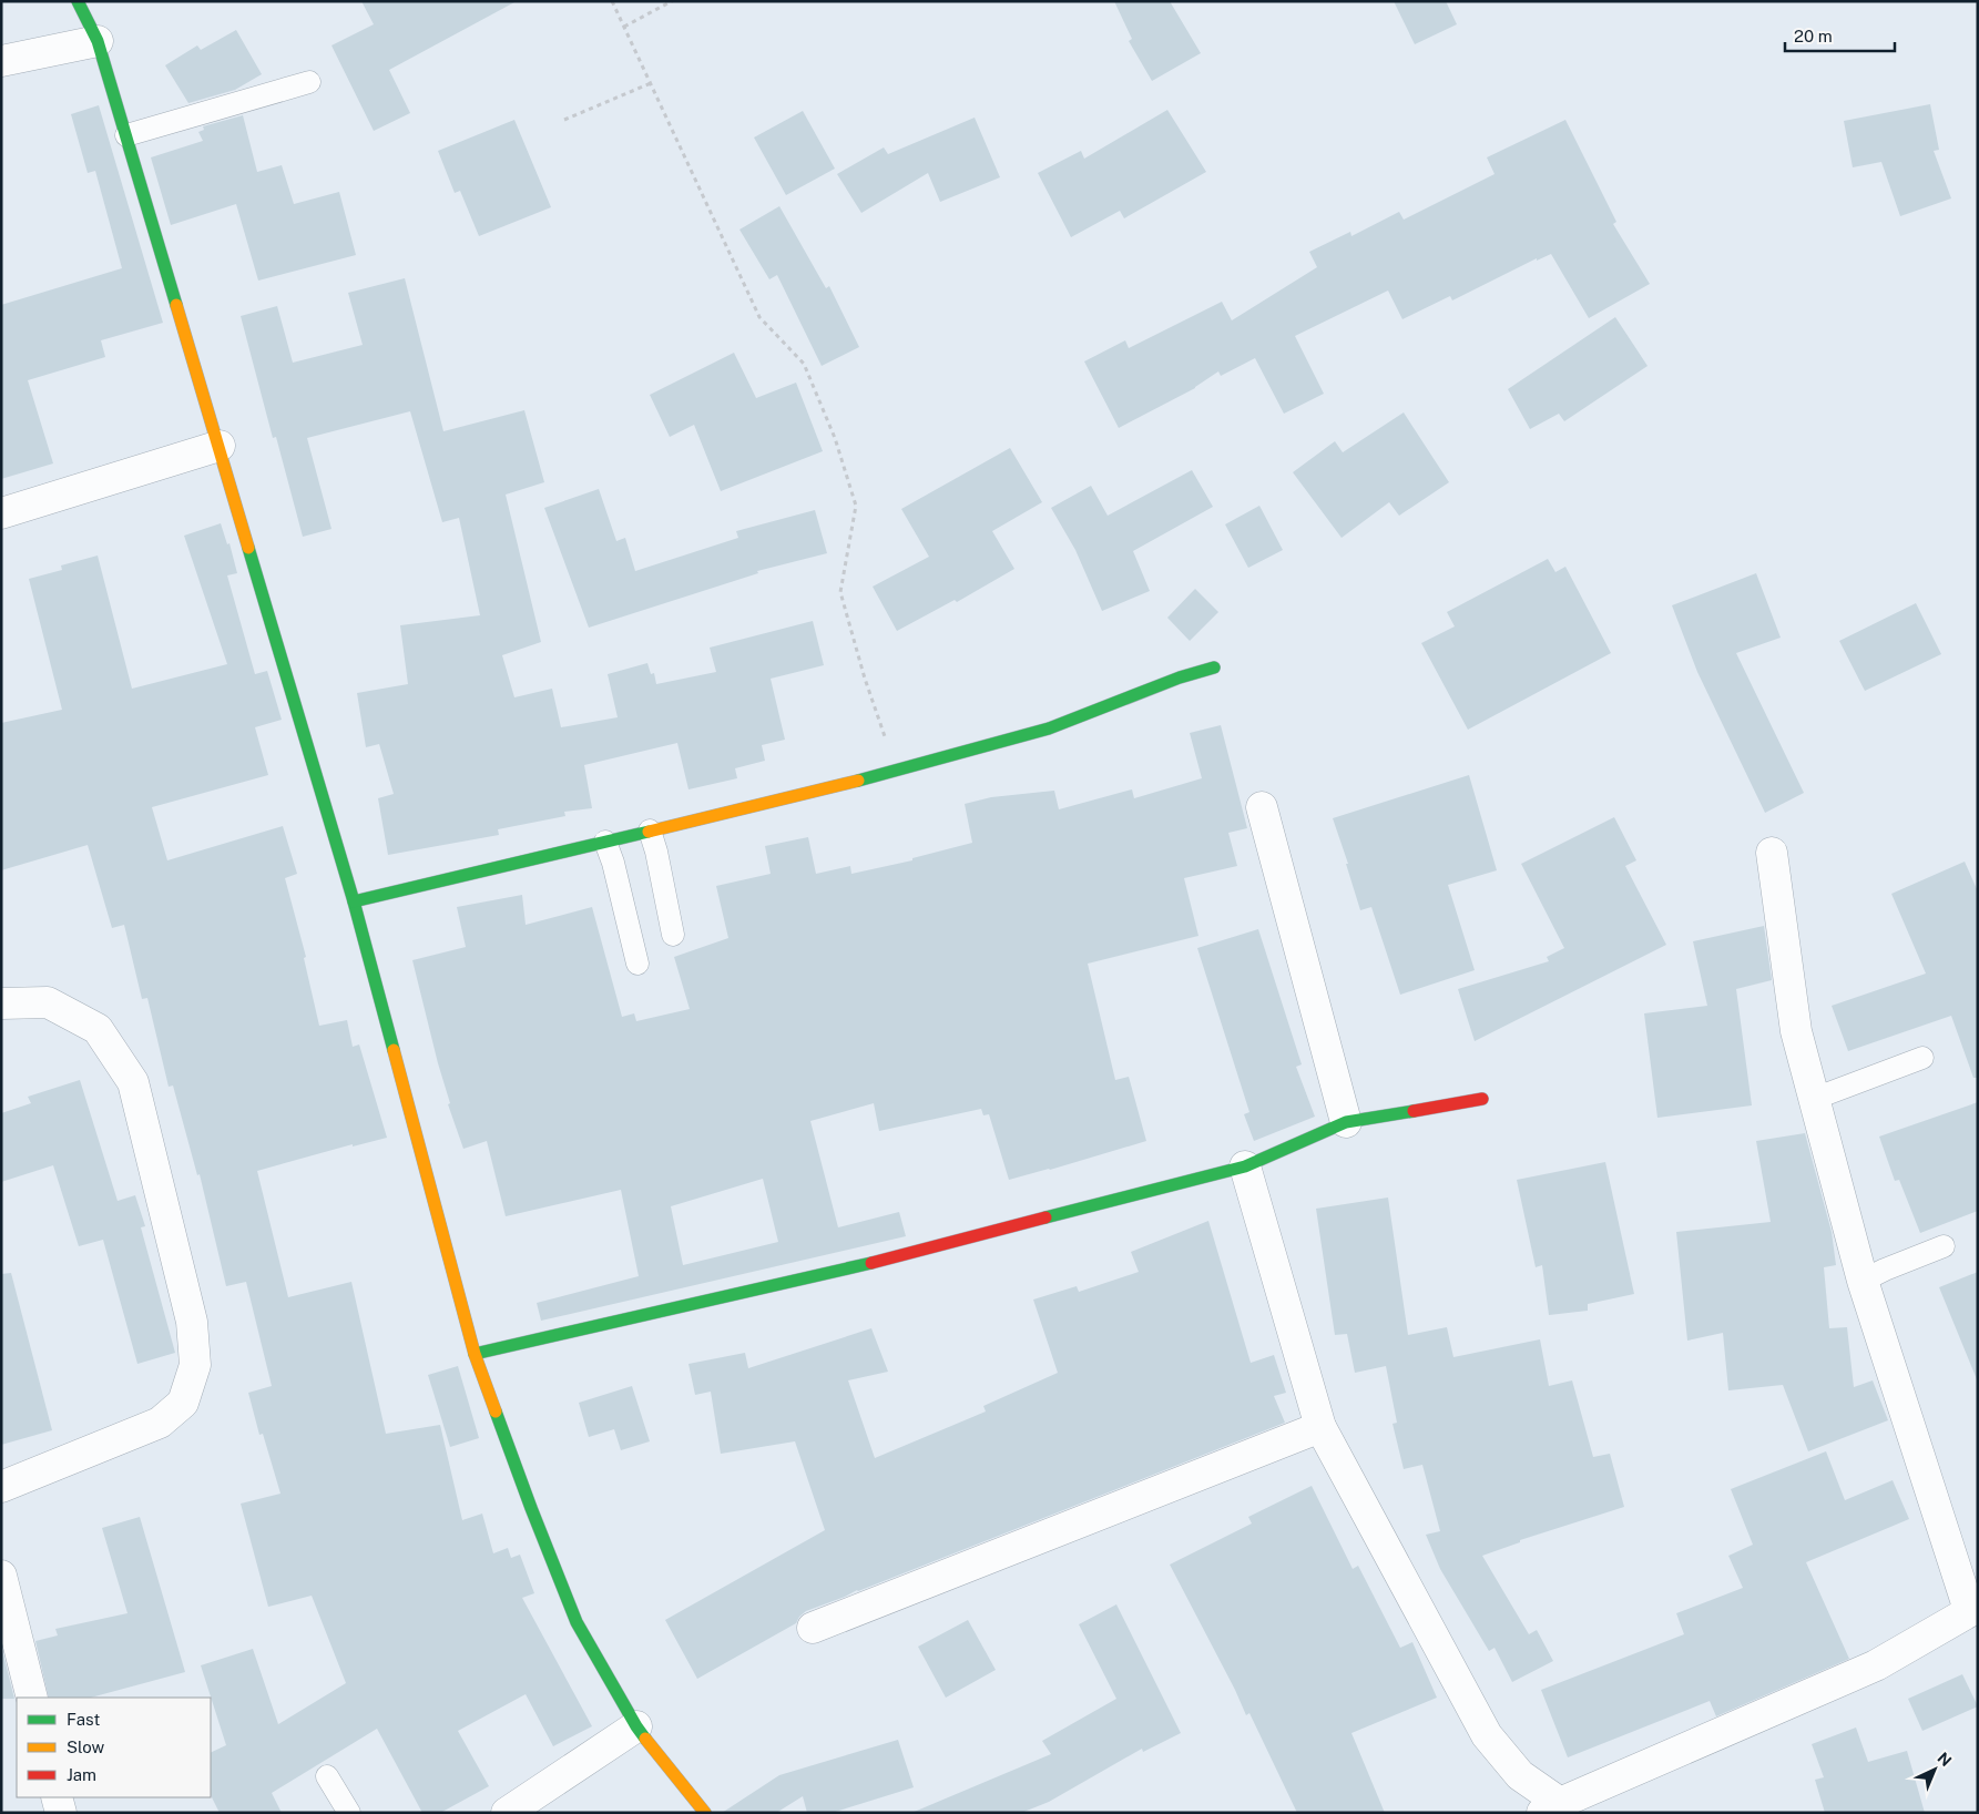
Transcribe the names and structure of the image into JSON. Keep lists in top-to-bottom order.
{
  "legend": ["Fast", "Slow", "Jam"],
  "scale_bar": "20 m",
  "north": "top right"
}
